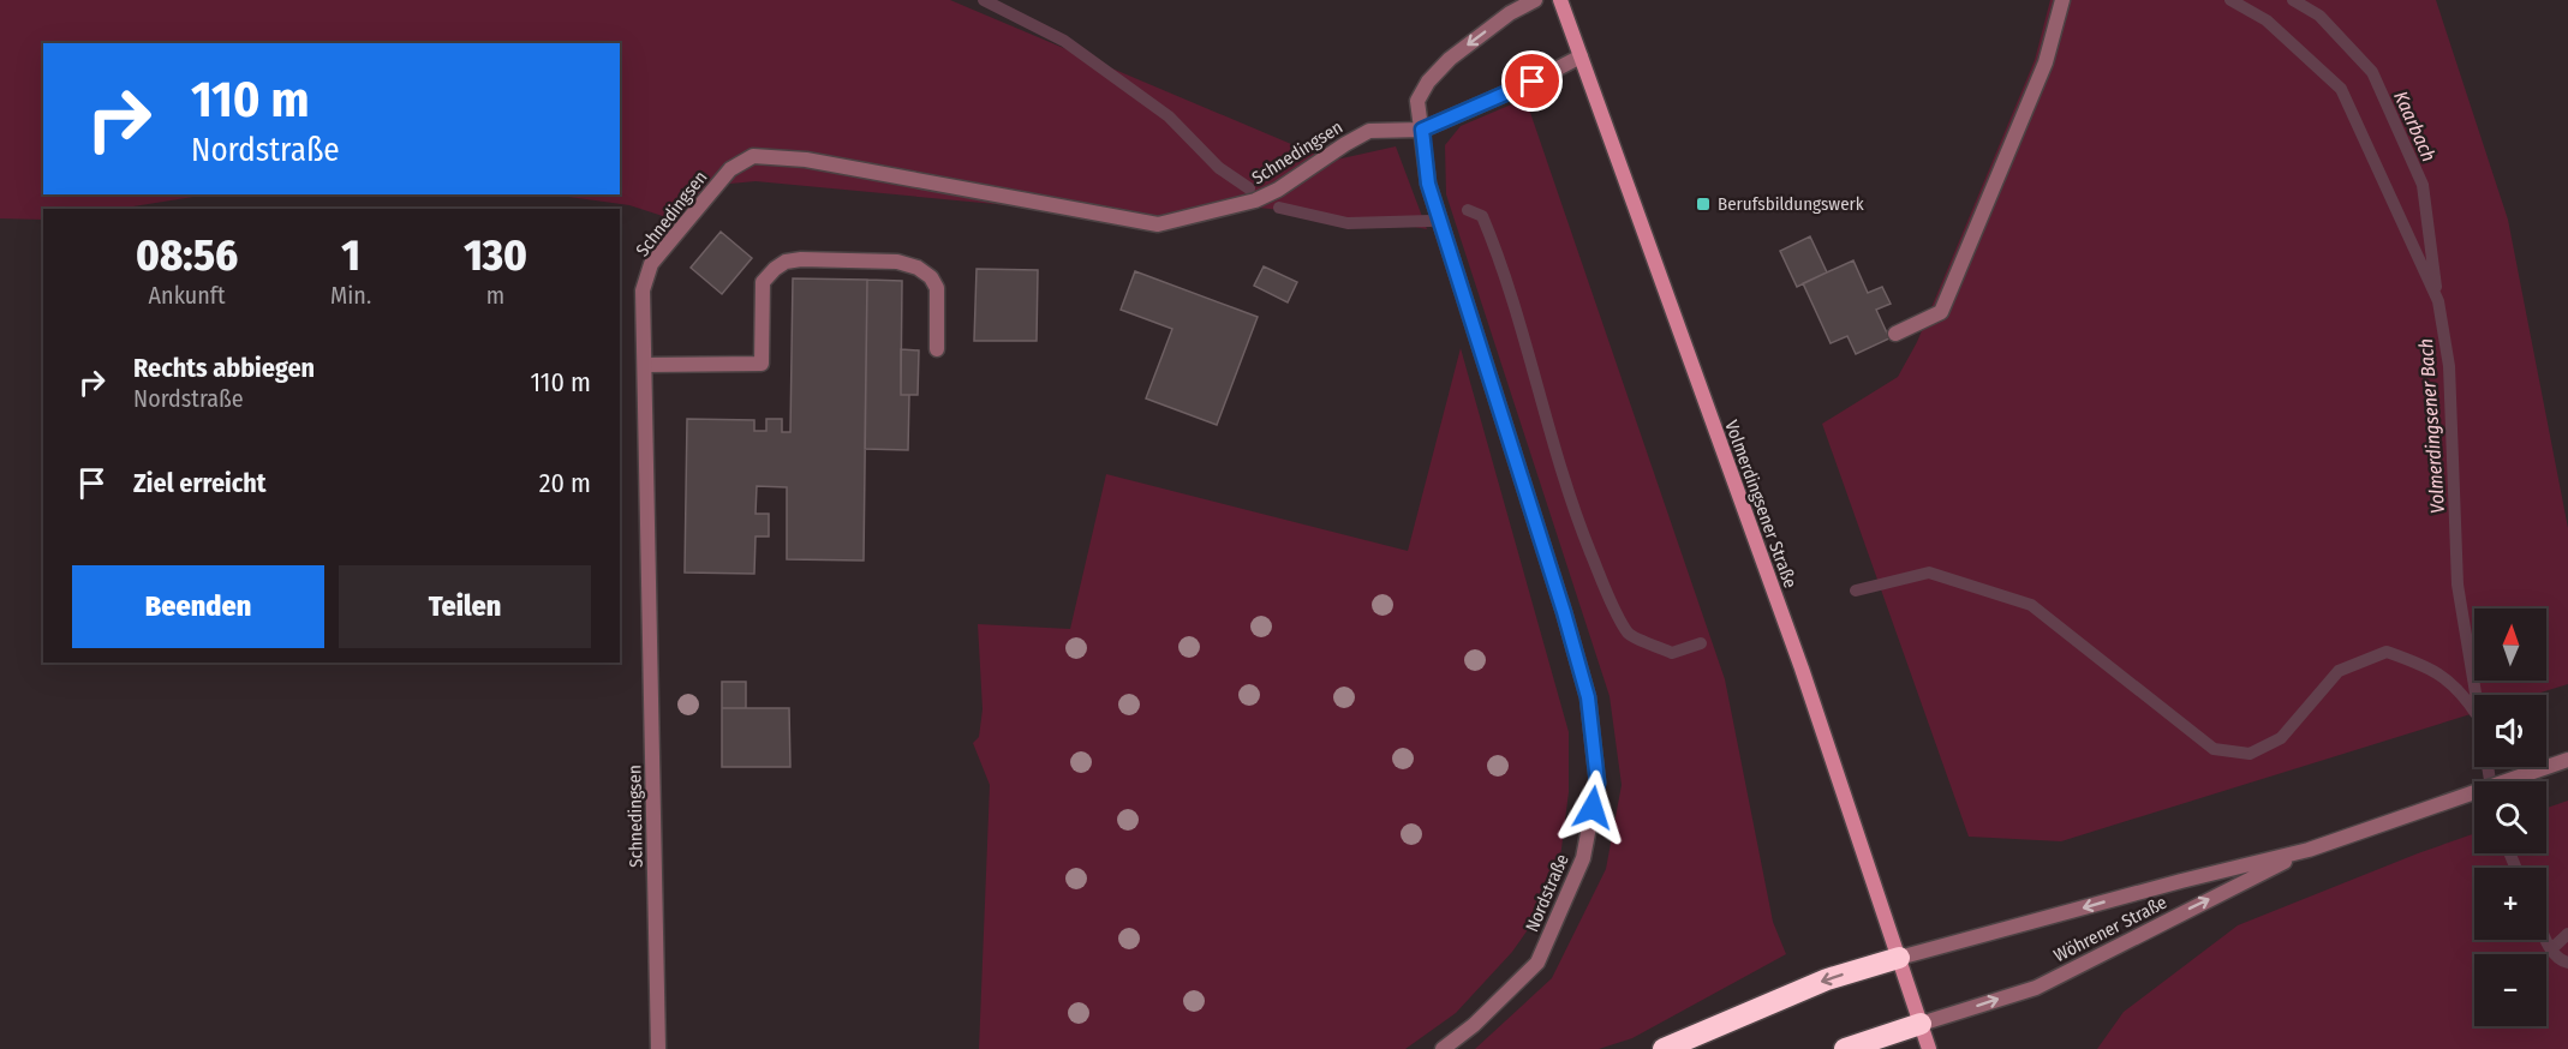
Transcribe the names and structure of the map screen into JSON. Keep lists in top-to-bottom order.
{
  "streets": {
    "main road": ["Volmerdingsener Straße"],
    "street": ["Schnedingsen", "Nordstraße", "Wöhrener Straße"]
  },
  "crossings": [
    ["Schnedingsen", "Nordstraße"],
    ["Volmerdingsener Straße", "Wöhrener Straße"]
  ],
  "water": ["Kaarbach", "Volmerdingsener Bach"],
  "places": {
    "transit": ["Berufsbildungswerk"]
  },
  "north": "top",
  "page": {
    "turn": ["110 m", "Nordstraße"],
    "eta": [
      "08:56",
      "Ankunft",
      "1",
      "Min.",
      "130",
      "m"
    ],
    "list": [
      {
        "name": "Rechts abbiegen",
        "note": "Nordstraße",
        "value": "110 m"
      },
      {
        "name": "Ziel erreicht",
        "value": "20 m"
      }
    ],
    "buttons": ["Beenden", "Teilen"],
    "map_buttons": ["+", "−"]
  }
}
